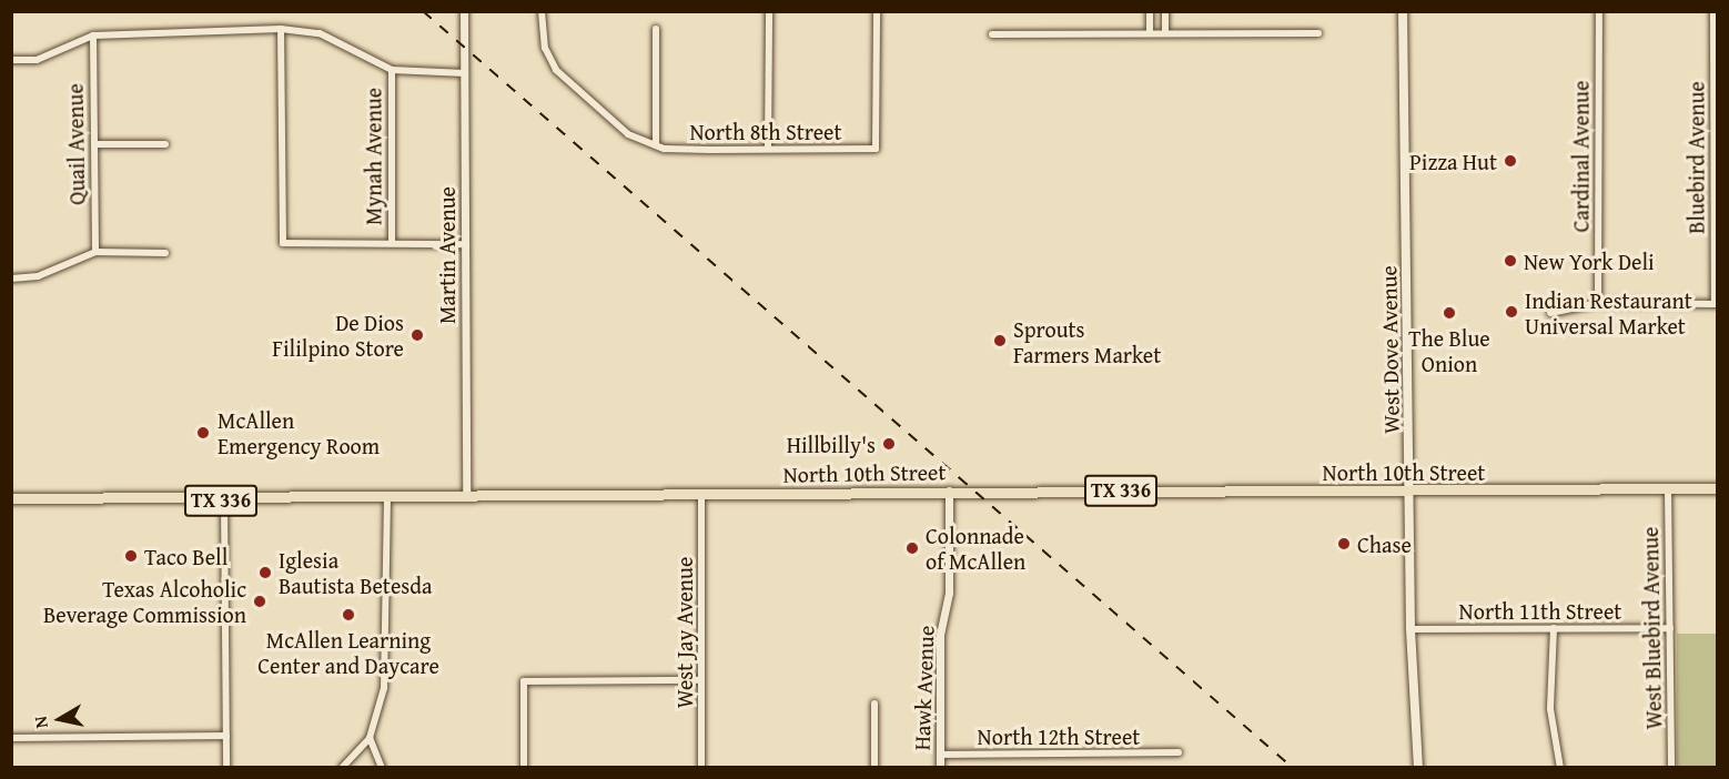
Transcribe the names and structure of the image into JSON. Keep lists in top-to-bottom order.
{
  "streets": {
    "main road": ["West Dove Avenue", "North 10th Street", "TX 336"],
    "street": [
      "North 8th Street",
      "Quail Avenue",
      "Mynah Avenue",
      "Cardinal Avenue",
      "Bluebird Avenue",
      "Martin Avenue",
      "North 11th Street",
      "West Bluebird Avenue",
      "West Jay Avenue",
      "Hawk Avenue",
      "North 12th Street"
    ]
  },
  "crossings": [
    ["Martin Avenue", "North 10th Street"],
    ["West Dove Avenue", "North 10th Street"],
    ["West Dove Avenue", "North 11th Street"],
    ["North 10th Street", "West Bluebird Avenue"],
    ["North 10th Street", "West Jay Avenue"],
    ["North 10th Street", "Hawk Avenue"],
    ["North 11th Street", "West Bluebird Avenue"],
    ["Hawk Avenue", "North 12th Street"]
  ],
  "places": [
    "Pizza Hut",
    "New York Deli",
    "Indian Restaurant Universal Market",
    "The Blue Onion",
    "De Dios Fililpino Store",
    "Sprouts Farmers Market",
    "McAllen Emergency Room",
    "Hillbilly's",
    "Chase",
    "Colonnade of McAllen",
    "Taco Bell",
    "Iglesia Bautista Betesda",
    "Texas Alcoholic Beverage Commission",
    "McAllen Learning Center and Daycare"
  ],
  "north": "left"
}
